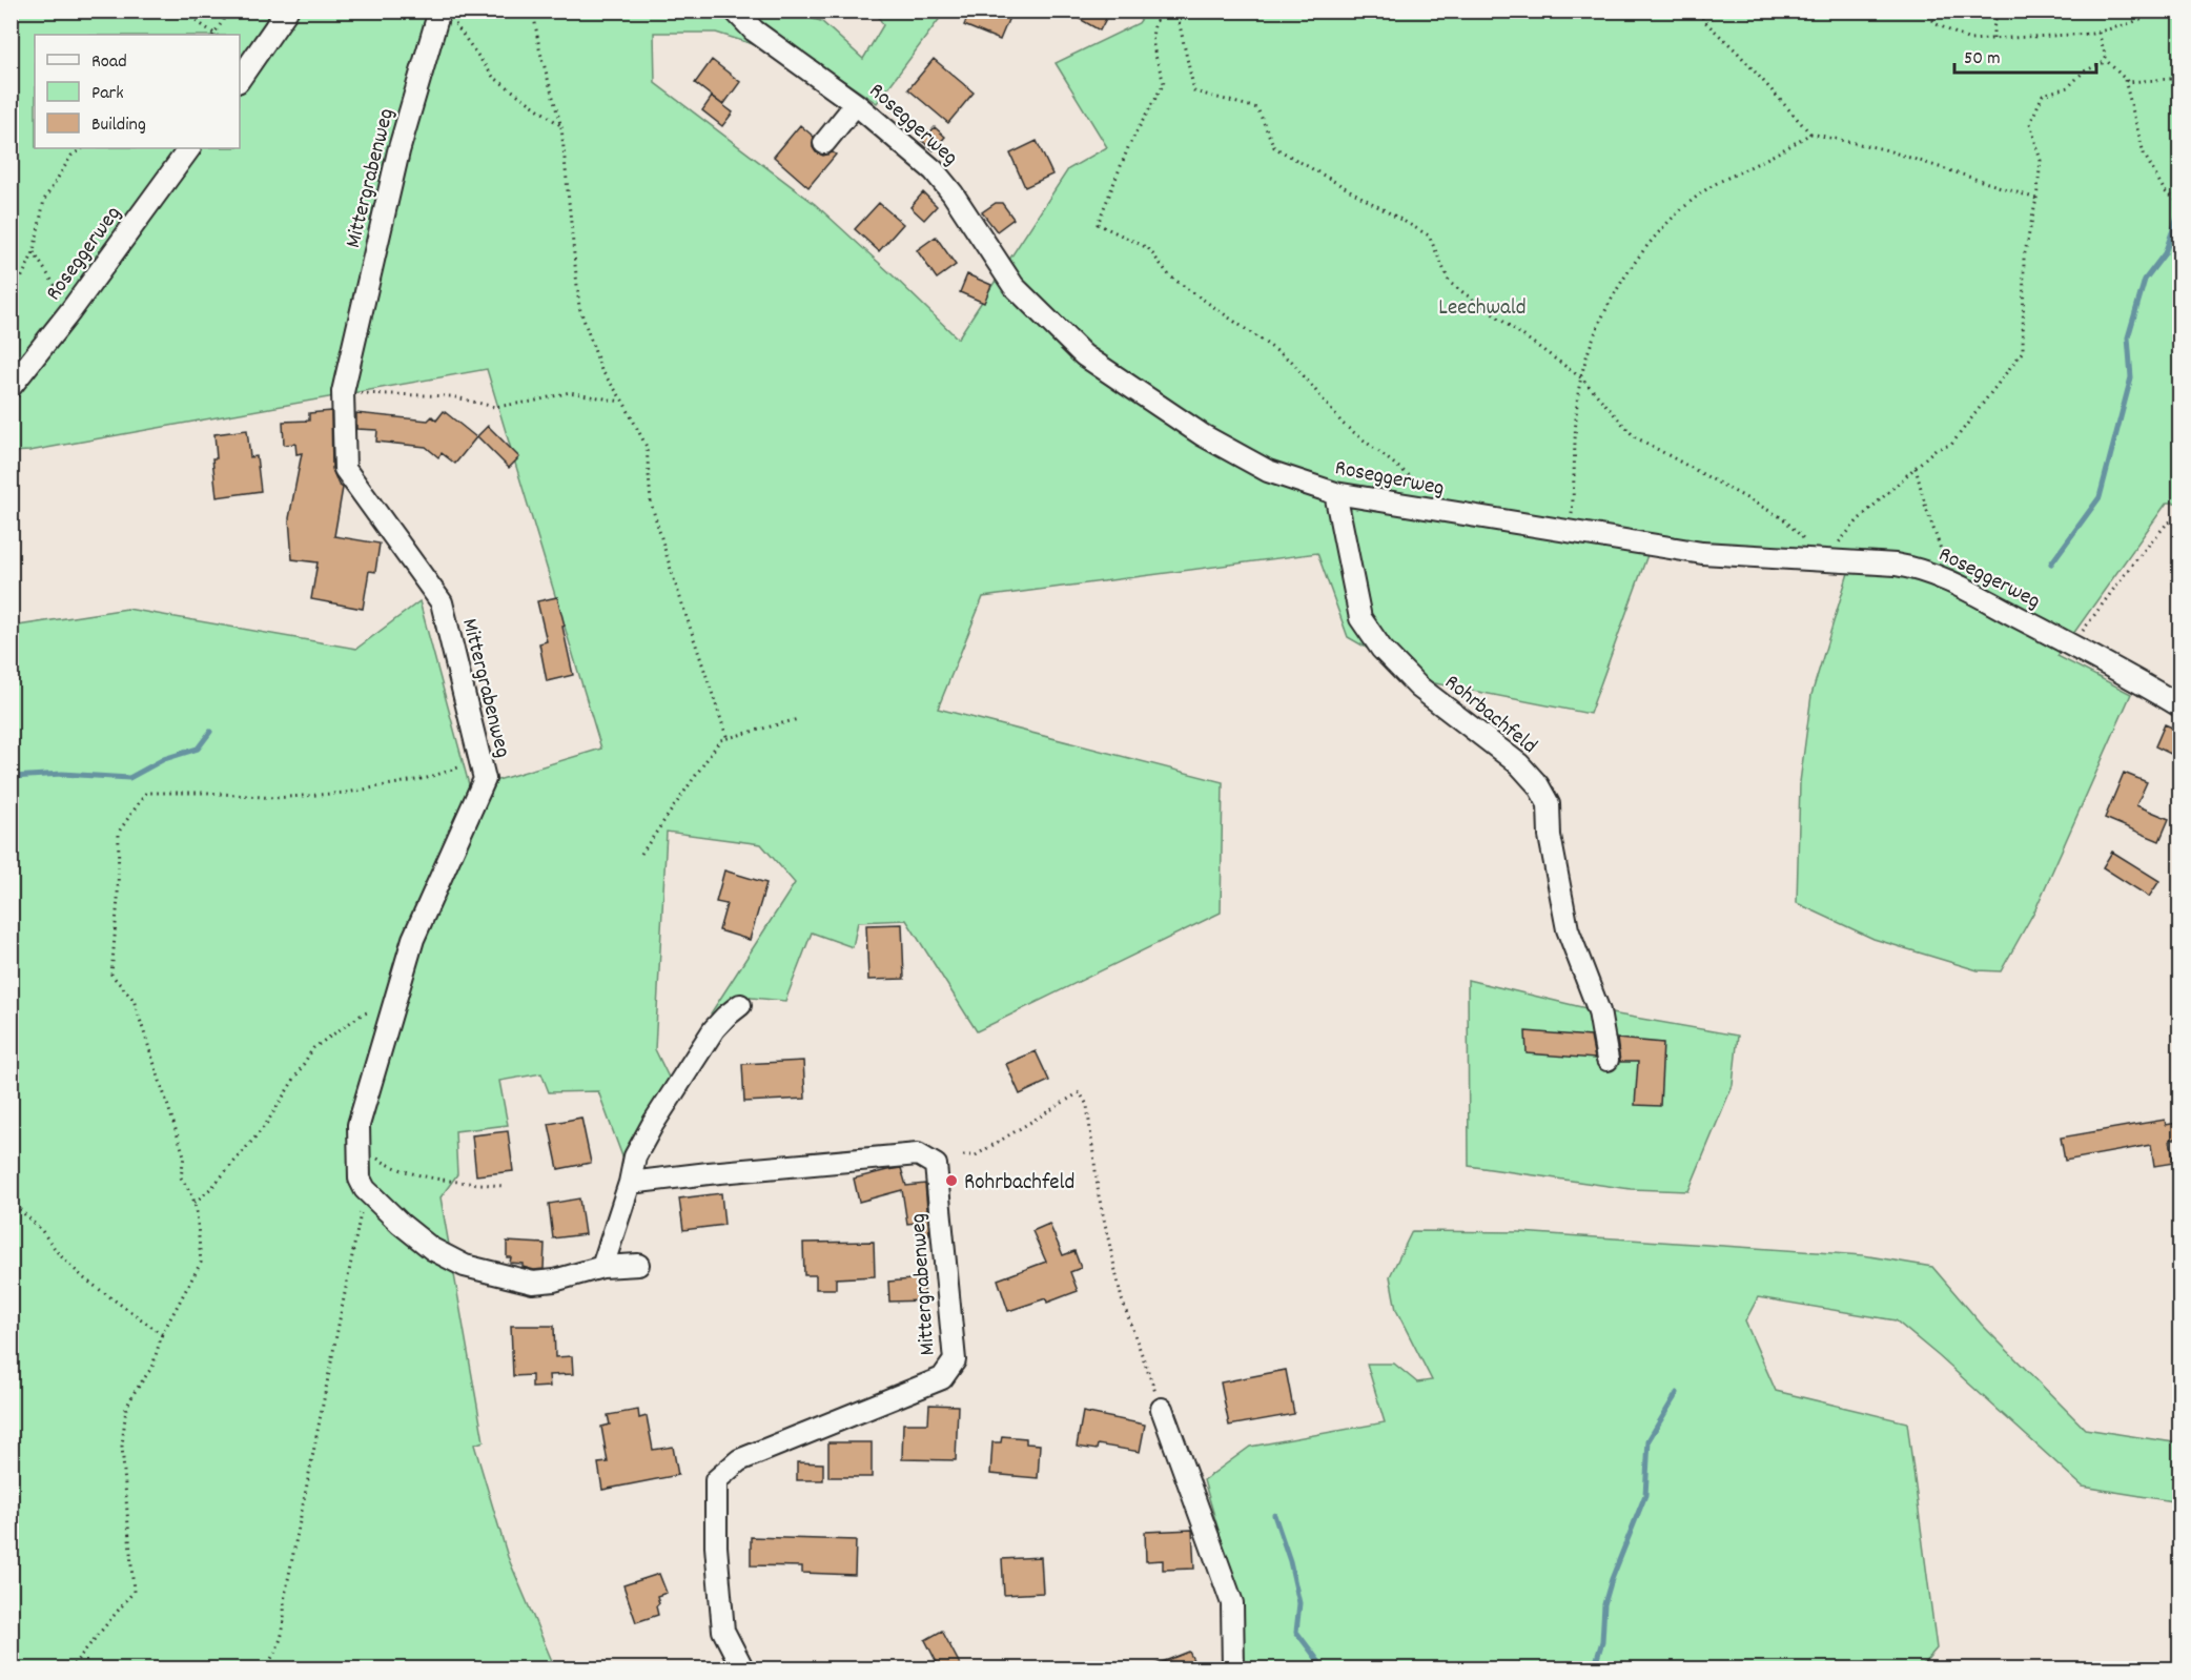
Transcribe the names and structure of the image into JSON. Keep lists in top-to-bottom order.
{
  "streets": {
    "street": ["Roseggerweg", "Mittergrabenweg", "Rohrbachfeld"]
  },
  "crossings": [
    ["Roseggerweg", "Rohrbachfeld"]
  ],
  "parks": ["Leechwald"],
  "places": ["Rohrbachfeld"],
  "legend": ["Road", "Park", "Building"],
  "scale_bar": "50 m"
}
